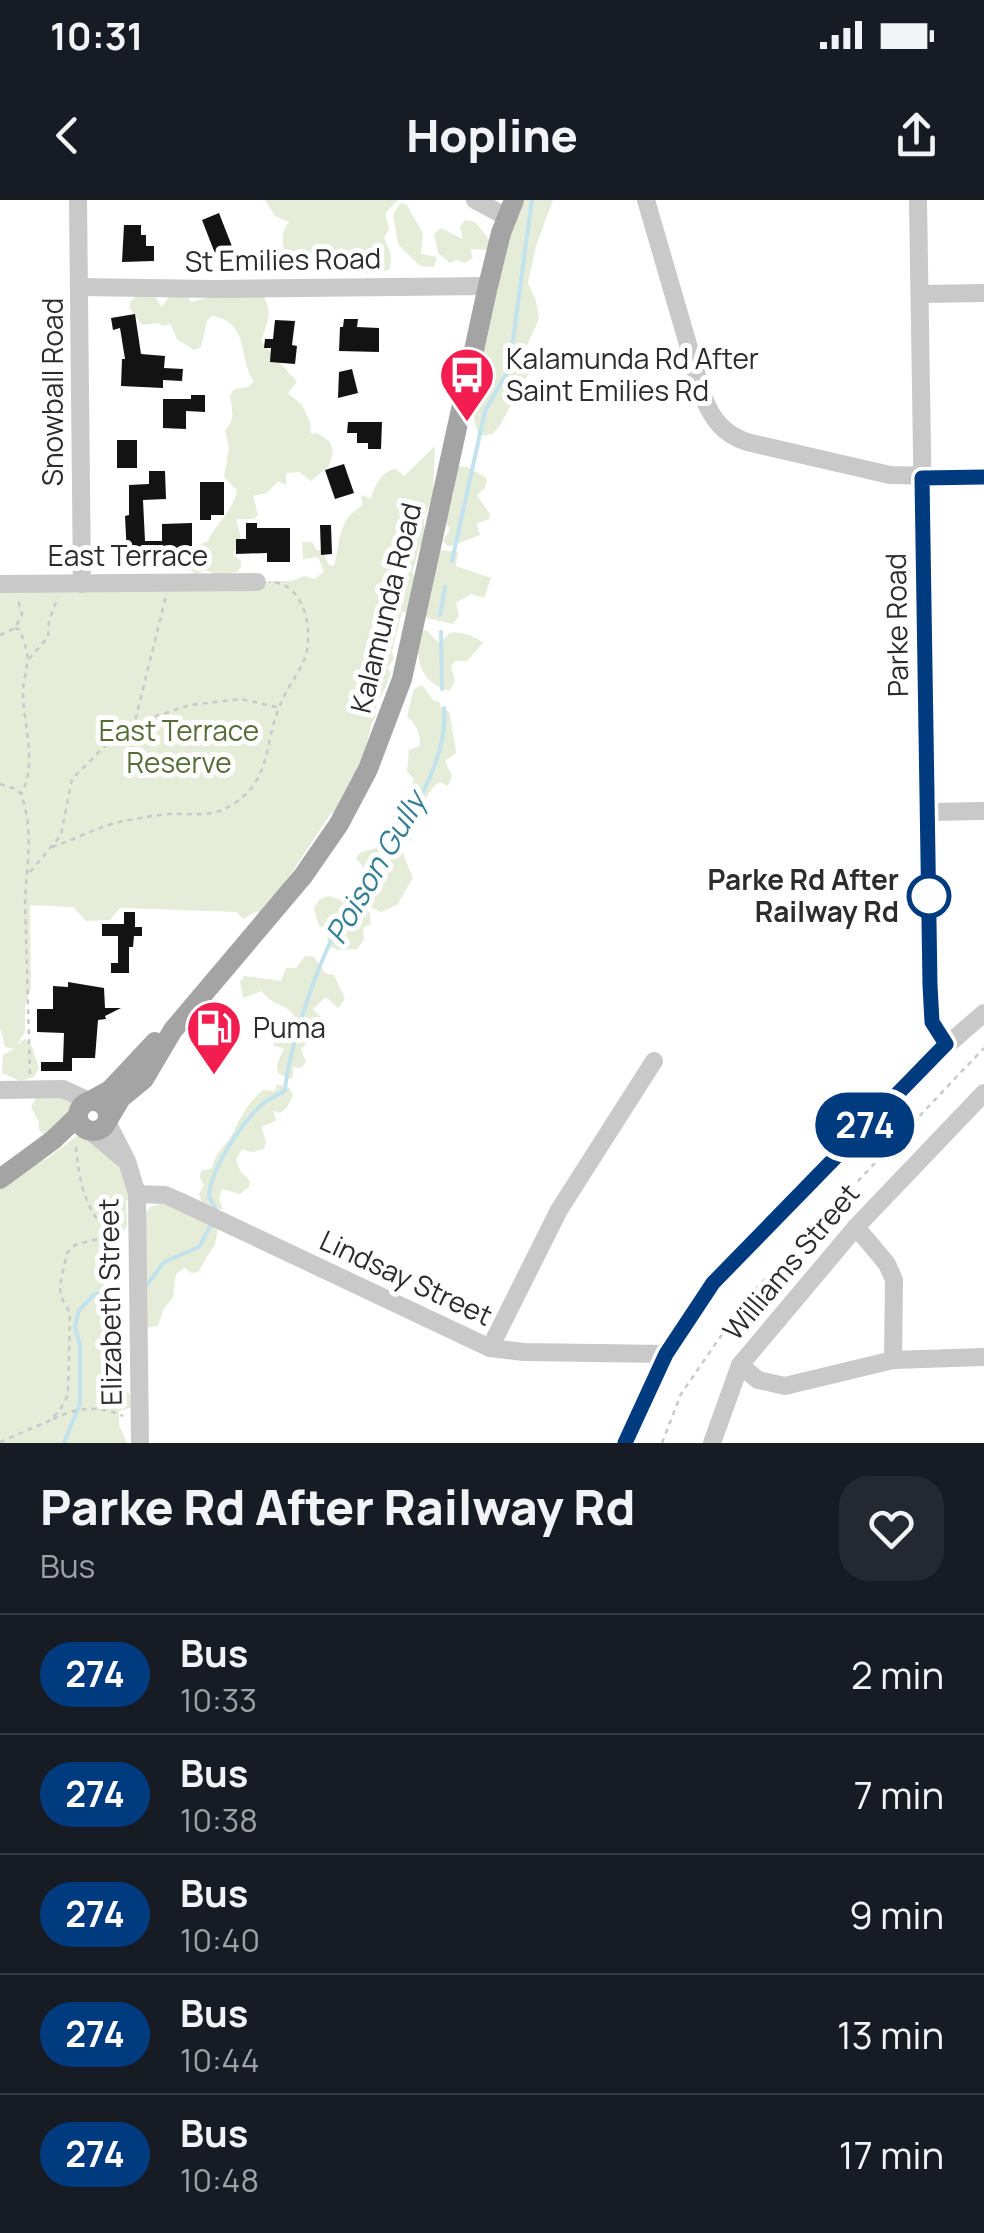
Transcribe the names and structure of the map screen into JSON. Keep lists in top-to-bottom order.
{
  "streets": {
    "main road": ["Kalamunda Road"],
    "street": [
      "St Emilies Road",
      "Snowball Road",
      "East Terrace",
      "Parke Road",
      "Williams Street",
      "Lindsay Street",
      "Elizabeth Street"
    ]
  },
  "crossings": [
    ["St Emilies Road", "Snowball Road"],
    ["St Emilies Road", "Kalamunda Road"],
    ["Snowball Road", "East Terrace"],
    ["Kalamunda Road", "Elizabeth Street"],
    ["Lindsay Street", "Elizabeth Street"]
  ],
  "water": ["Poison Gully"],
  "parks": ["East Terrace Reserve"],
  "places": {
    "bus stop": ["Kalamunda Rd After Saint Emilies Rd"],
    "other": ["Parke Rd After Railway Rd"],
    "fuel station": ["Puma"]
  },
  "lines": ["bus line 274"],
  "page": {
    "status": "10:31",
    "header": "Hopline",
    "on_map": "274",
    "heading": ["Parke Rd After Railway Rd", "Bus"],
    "list": [
      {
        "mark": "274",
        "name": "Bus",
        "note": "10:33",
        "value": "2 min"
      },
      {
        "mark": "274",
        "name": "Bus",
        "note": "10:38",
        "value": "7 min"
      },
      {
        "mark": "274",
        "name": "Bus",
        "note": "10:40",
        "value": "9 min"
      },
      {
        "mark": "274",
        "name": "Bus",
        "note": "10:44",
        "value": "13 min"
      },
      {
        "mark": "274",
        "name": "Bus",
        "note": "10:48",
        "value": "17 min"
      }
    ]
  }
}
